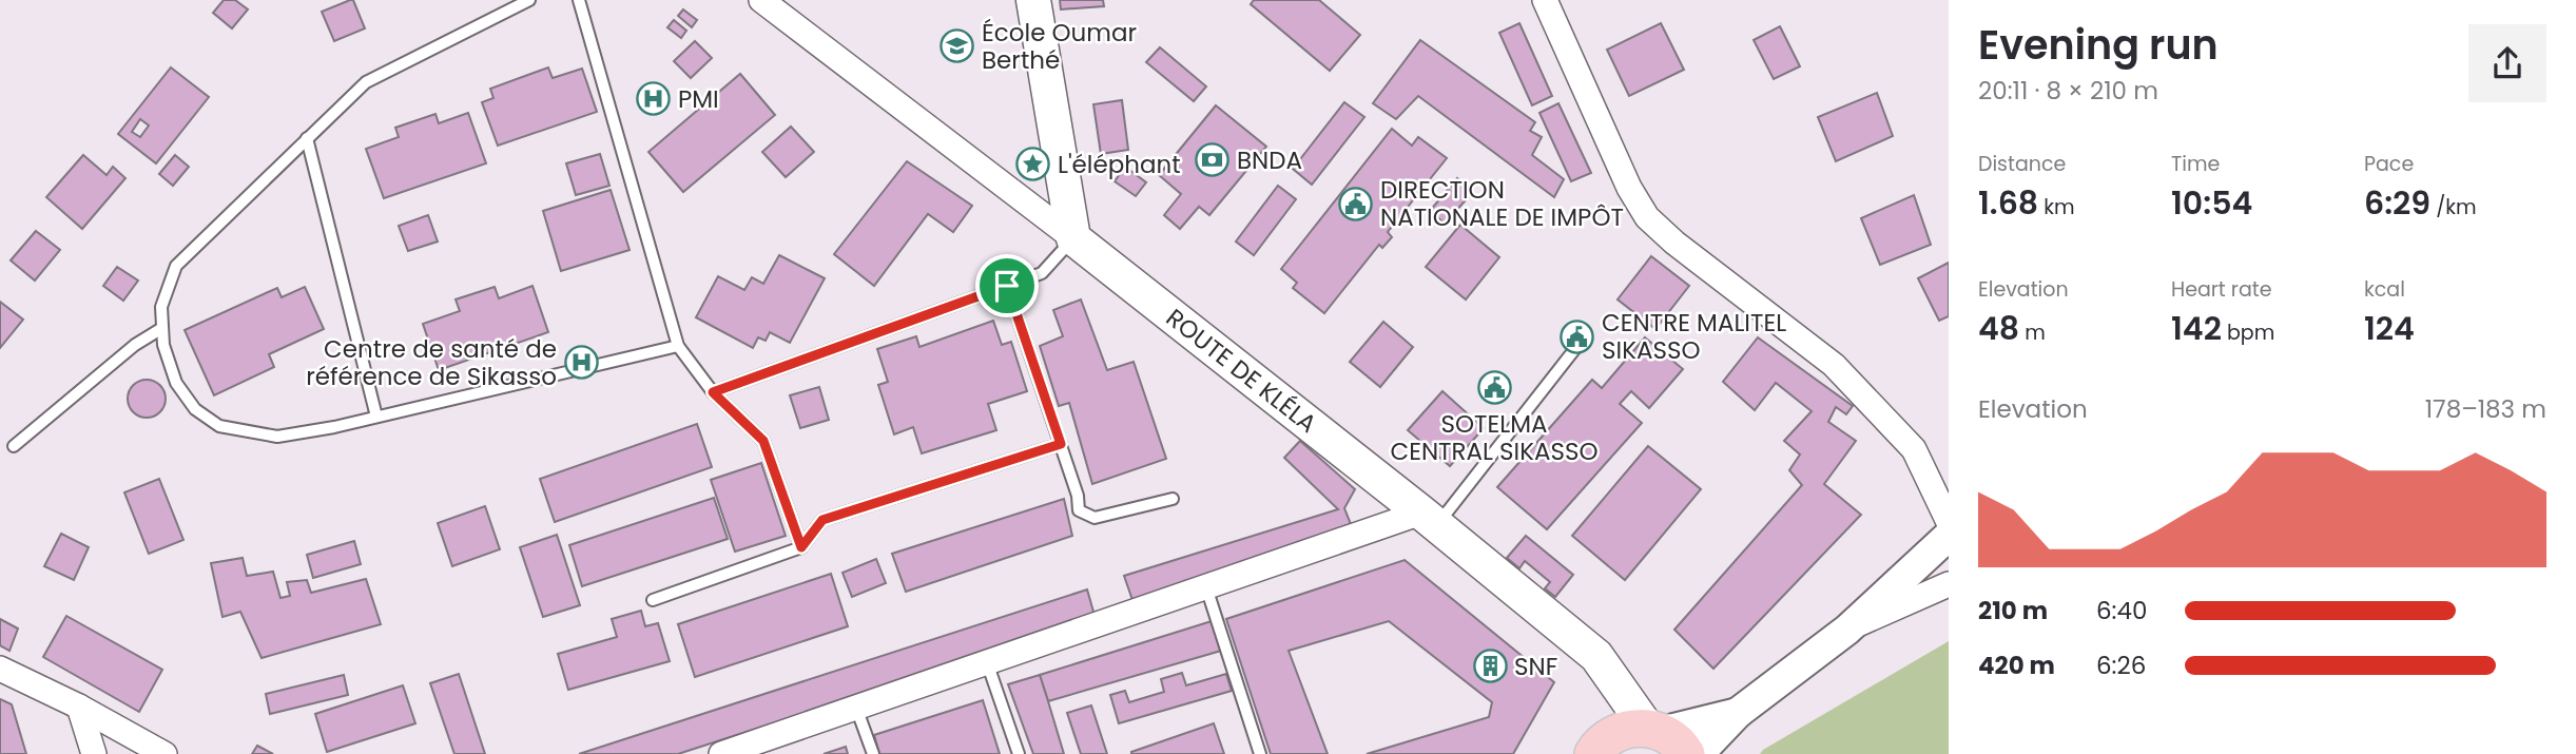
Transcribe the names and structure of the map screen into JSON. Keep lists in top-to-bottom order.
{
  "streets": {
    "main road": ["ROUTE DE KLÉLA"]
  },
  "places": {
    "school or university": ["École Oumar Berthé"],
    "hospital": ["PMI", "Centre de santé de référence de Sikasso"],
    "bank": ["BNDA"],
    "place": ["L'éléphant"],
    "public building": ["DIRECTION NATIONALE DE IMPÔT", "CENTRE MALITEL SIKASSO", "SOTELMA CENTRAL SIKASSO"],
    "building": ["SNF"]
  },
  "page": {
    "heading": ["Evening run", "20:11 · 8 × 210 m"],
    "stats": [
      ["Distance", "1.68 km"],
      ["Time", "10:54"],
      ["Pace", "6:29 /km"],
      ["Elevation", "48 m"],
      ["Heart rate", "142 bpm"],
      ["kcal", "124"]
    ],
    "chart": ["Elevation", "178–183 m"],
    "list": [
      {
        "name": "210 m",
        "note": "6:40"
      },
      {
        "name": "420 m",
        "note": "6:26"
      }
    ]
  }
}
